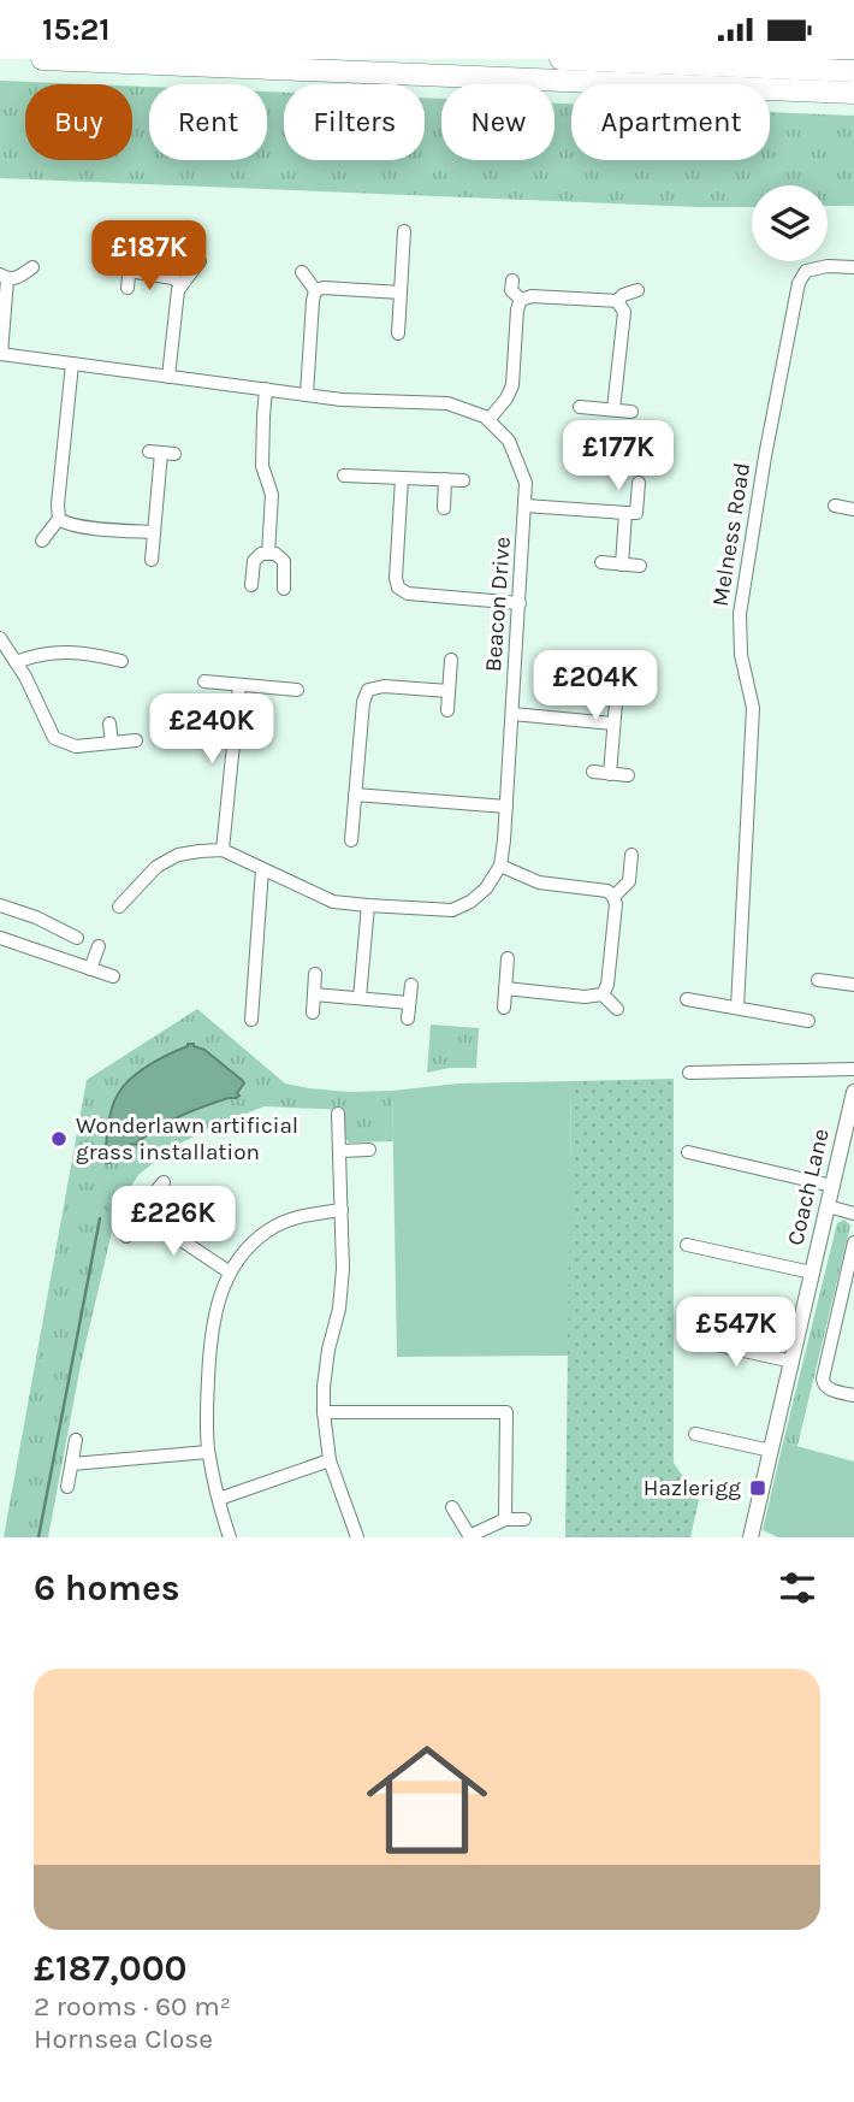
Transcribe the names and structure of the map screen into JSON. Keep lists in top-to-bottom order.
{
  "streets": {
    "street": ["Melness Road", "Beacon Drive", "Coach Lane"]
  },
  "places": {
    "other": ["Wonderlawn artificial grass installation"],
    "transit": ["Hazlerigg"]
  },
  "page": {
    "status": "15:21",
    "chip": [
      "Buy",
      "Rent",
      "Filters",
      "New",
      "Apartment"
    ],
    "price": [
      "£187K",
      "£177K",
      "£204K",
      "£240K",
      "£226K",
      "£547K"
    ],
    "heading": "6 homes",
    "list": [
      {
        "name": "£187,000",
        "note": "2 rooms · 60 m² · Hornsea Close"
      }
    ]
  }
}
